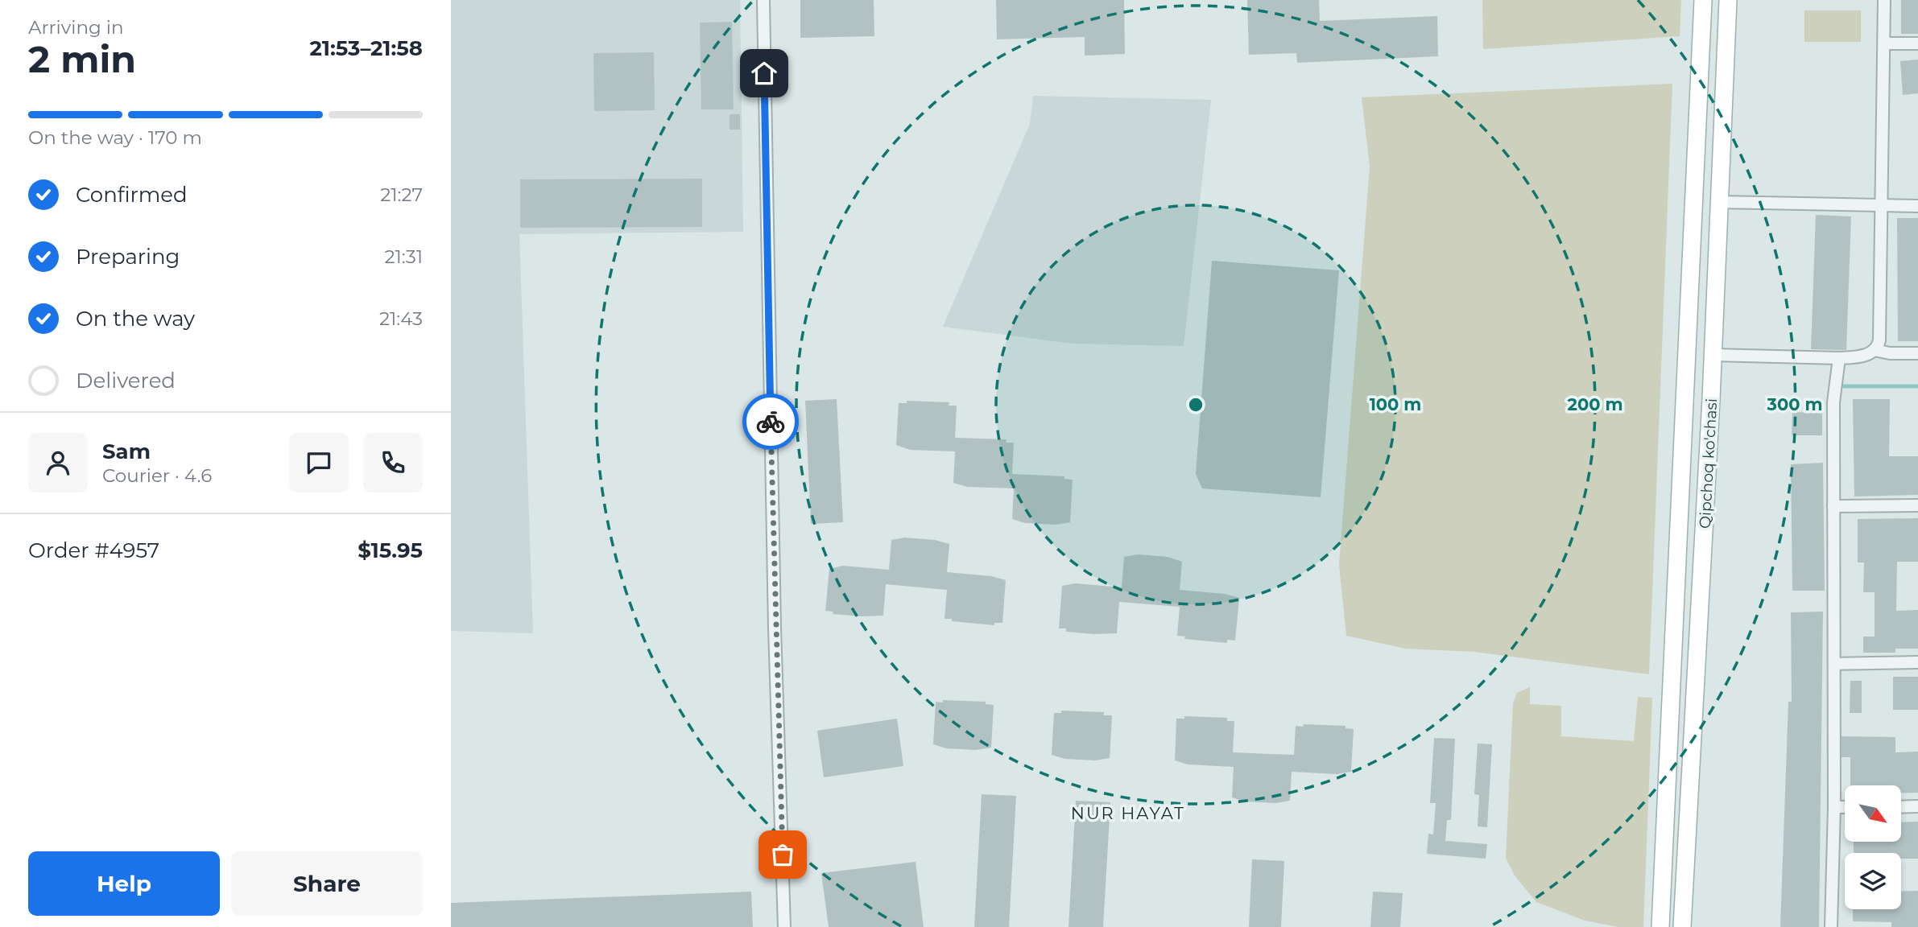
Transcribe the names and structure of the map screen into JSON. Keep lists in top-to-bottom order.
{
  "streets": {
    "main road": ["Qipchoq ko'chasi"]
  },
  "districts": ["NUR HAYAT"],
  "north": "bottom right",
  "page": {
    "heading": ["2 min", "Arriving in", "21:53–21:58"],
    "panel": [
      "Sam",
      "Courier · 4.6",
      "Order #4957",
      "$15.95"
    ],
    "bar": "On the way · 170 m",
    "list": [
      ["Confirmed", "21:27"],
      ["Preparing", "21:31"],
      ["On the way", "21:43"],
      "Delivered"
    ],
    "buttons": ["Help", "Share"]
  },
  "rings": ["100 m", "200 m", "300 m"]
}
